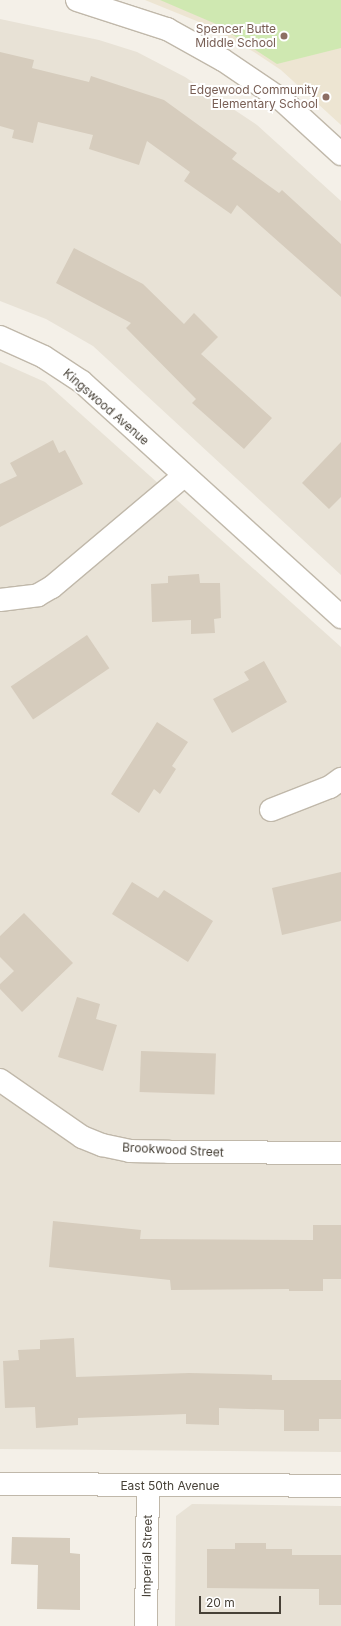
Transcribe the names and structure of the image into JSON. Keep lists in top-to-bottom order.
{
  "streets": {
    "street": [
      "Kingswood Avenue",
      "Brookwood Street",
      "East 50th Avenue",
      "Imperial Street"
    ]
  },
  "crossings": [
    ["East 50th Avenue", "Imperial Street"]
  ],
  "places": ["Spencer Butte Middle School", "Edgewood Community Elementary School"],
  "scale_bar": "20 m"
}
